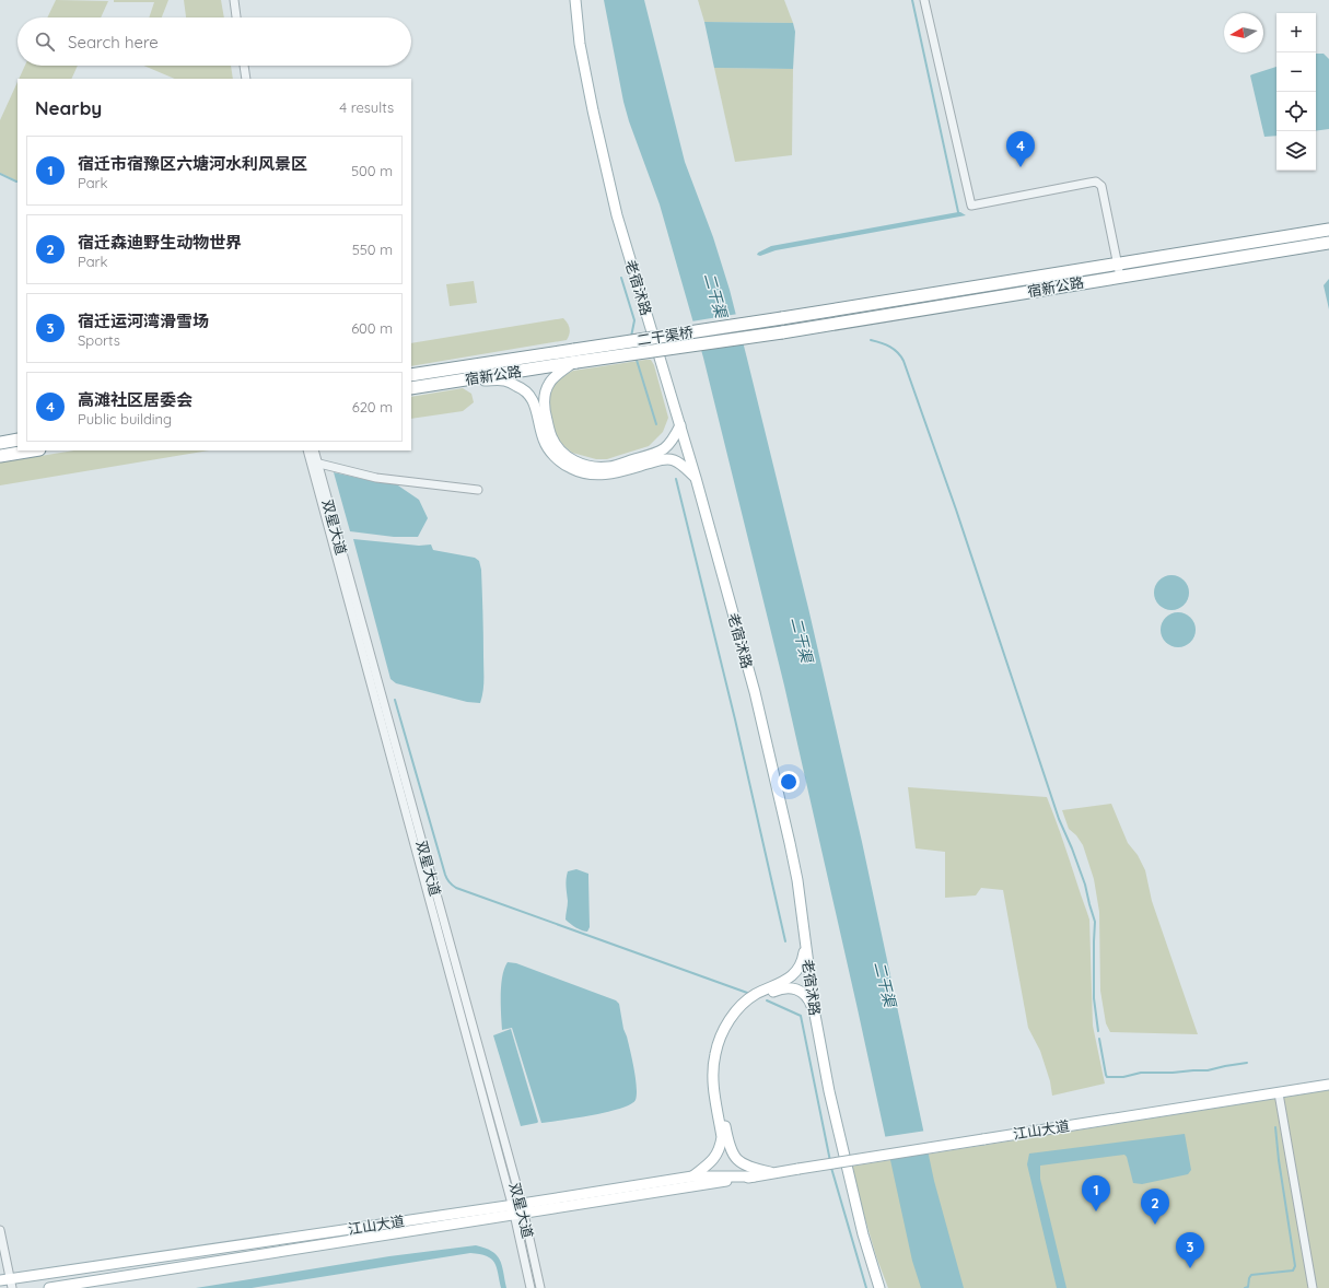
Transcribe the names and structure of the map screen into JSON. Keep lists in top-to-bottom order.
{
  "streets": {
    "highway": ["宿新公路", "二干渠桥"],
    "main road": ["老宿沭路", "江山大道"],
    "street": ["双星大道"]
  },
  "crossings": [
    ["宿新公路", "二干渠桥"],
    ["双星大道", "江山大道"]
  ],
  "water": ["二干渠"],
  "north": "left",
  "page": {
    "map_buttons": ["+", "−"],
    "search": "Search here",
    "heading": ["Nearby", "4 results"],
    "pins": [
      "4",
      "1",
      "2",
      "3"
    ],
    "list": [
      {
        "mark": "1",
        "name": "宿迁市宿豫区六塘河水利风景区",
        "note": "Park",
        "value": "500 m"
      },
      {
        "mark": "2",
        "name": "宿迁森迪野生动物世界",
        "note": "Park",
        "value": "550 m"
      },
      {
        "mark": "3",
        "name": "宿迁运河湾滑雪场",
        "note": "Sports",
        "value": "600 m"
      },
      {
        "mark": "4",
        "name": "高滩社区居委会",
        "note": "Public building",
        "value": "620 m"
      }
    ]
  }
}
